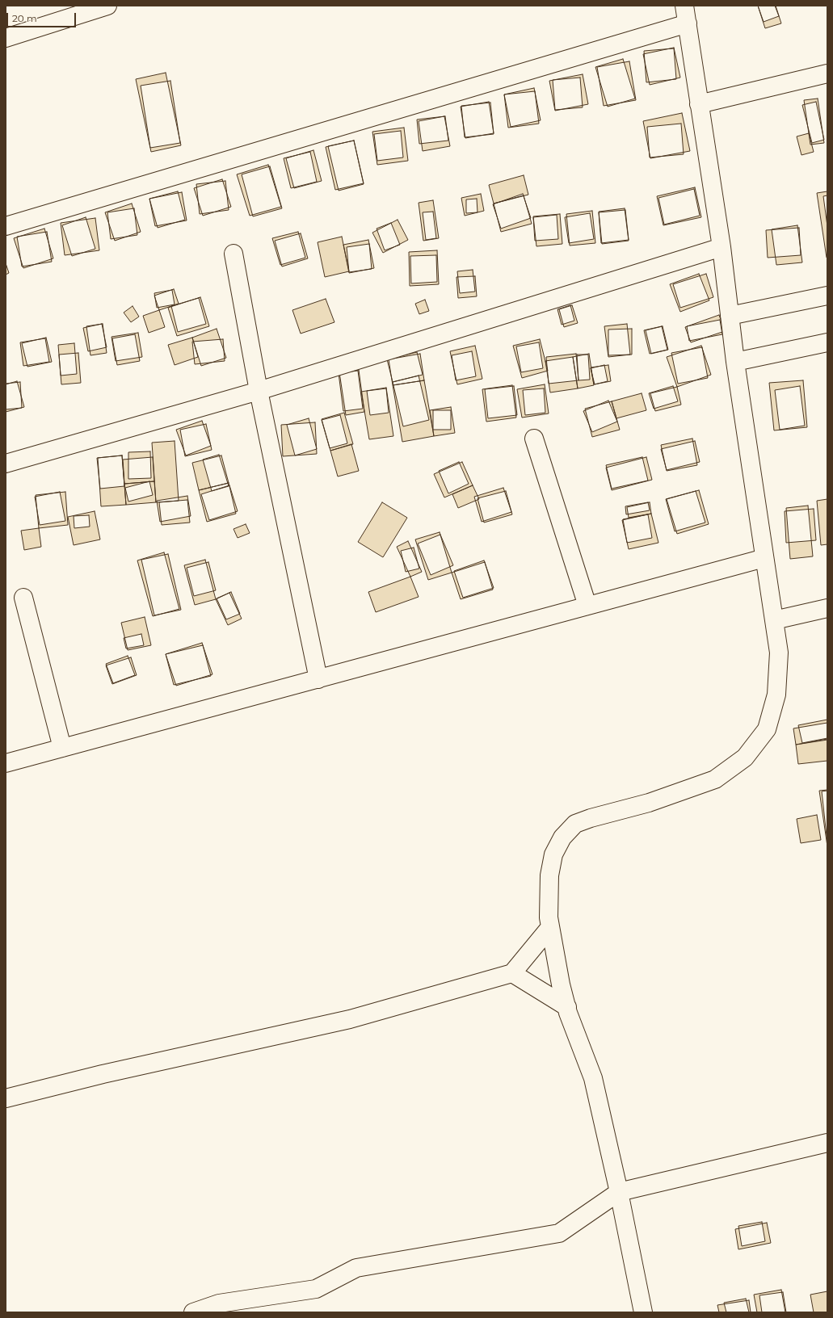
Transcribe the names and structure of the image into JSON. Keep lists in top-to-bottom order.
{
  "scale_bar": "20 m"
}
